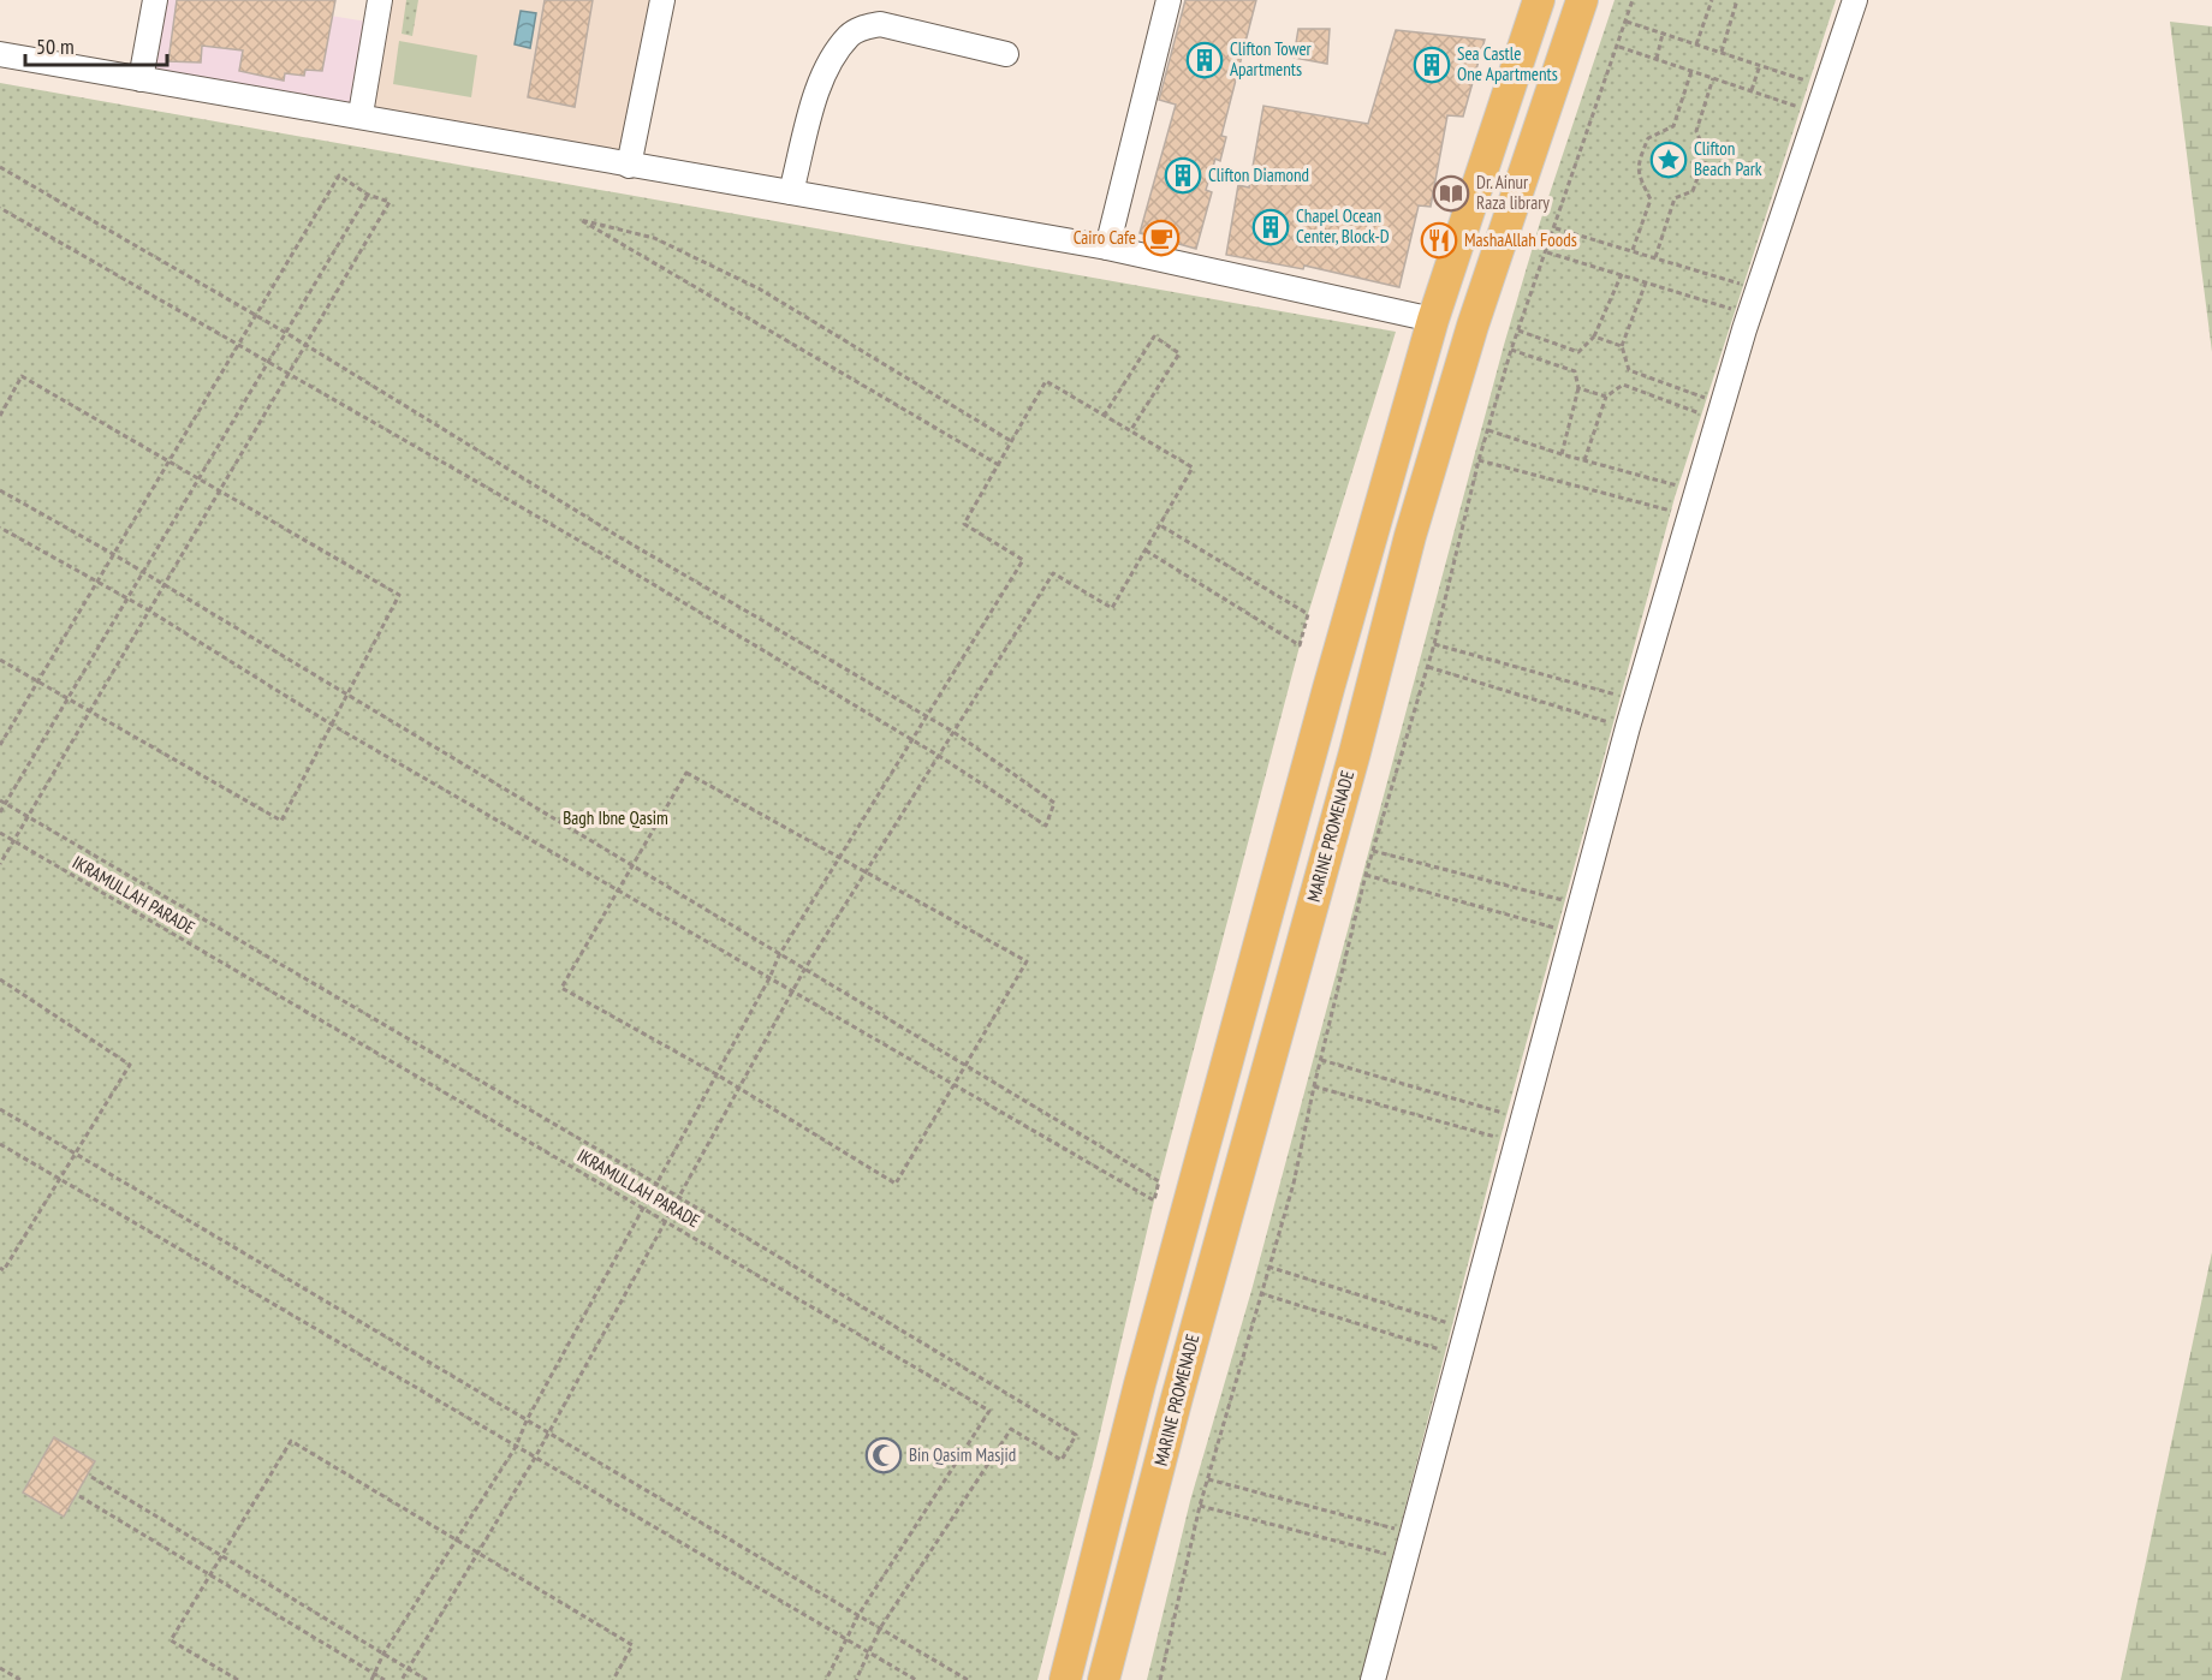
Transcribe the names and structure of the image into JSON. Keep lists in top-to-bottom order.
{
  "streets": {
    "main road": ["MARINE PROMENADE"],
    "path": ["IKRAMULLAH PARADE"]
  },
  "parks": ["Bagh Ibne Qasim"],
  "places": {
    "building": [
      "Clifton Tower Apartments",
      "Sea Castle One Apartments",
      "Clifton Diamond",
      "Chapel Ocean Center, Block-D"
    ],
    "place": ["Clifton Beach Park"],
    "library": ["Dr. Ainur Raza library"],
    "cafe": ["Cairo Cafe"],
    "restaurant": ["MashaAllah Foods"],
    "mosque": ["Bin Qasim Masjid"]
  },
  "scale_bar": "50 m"
}
